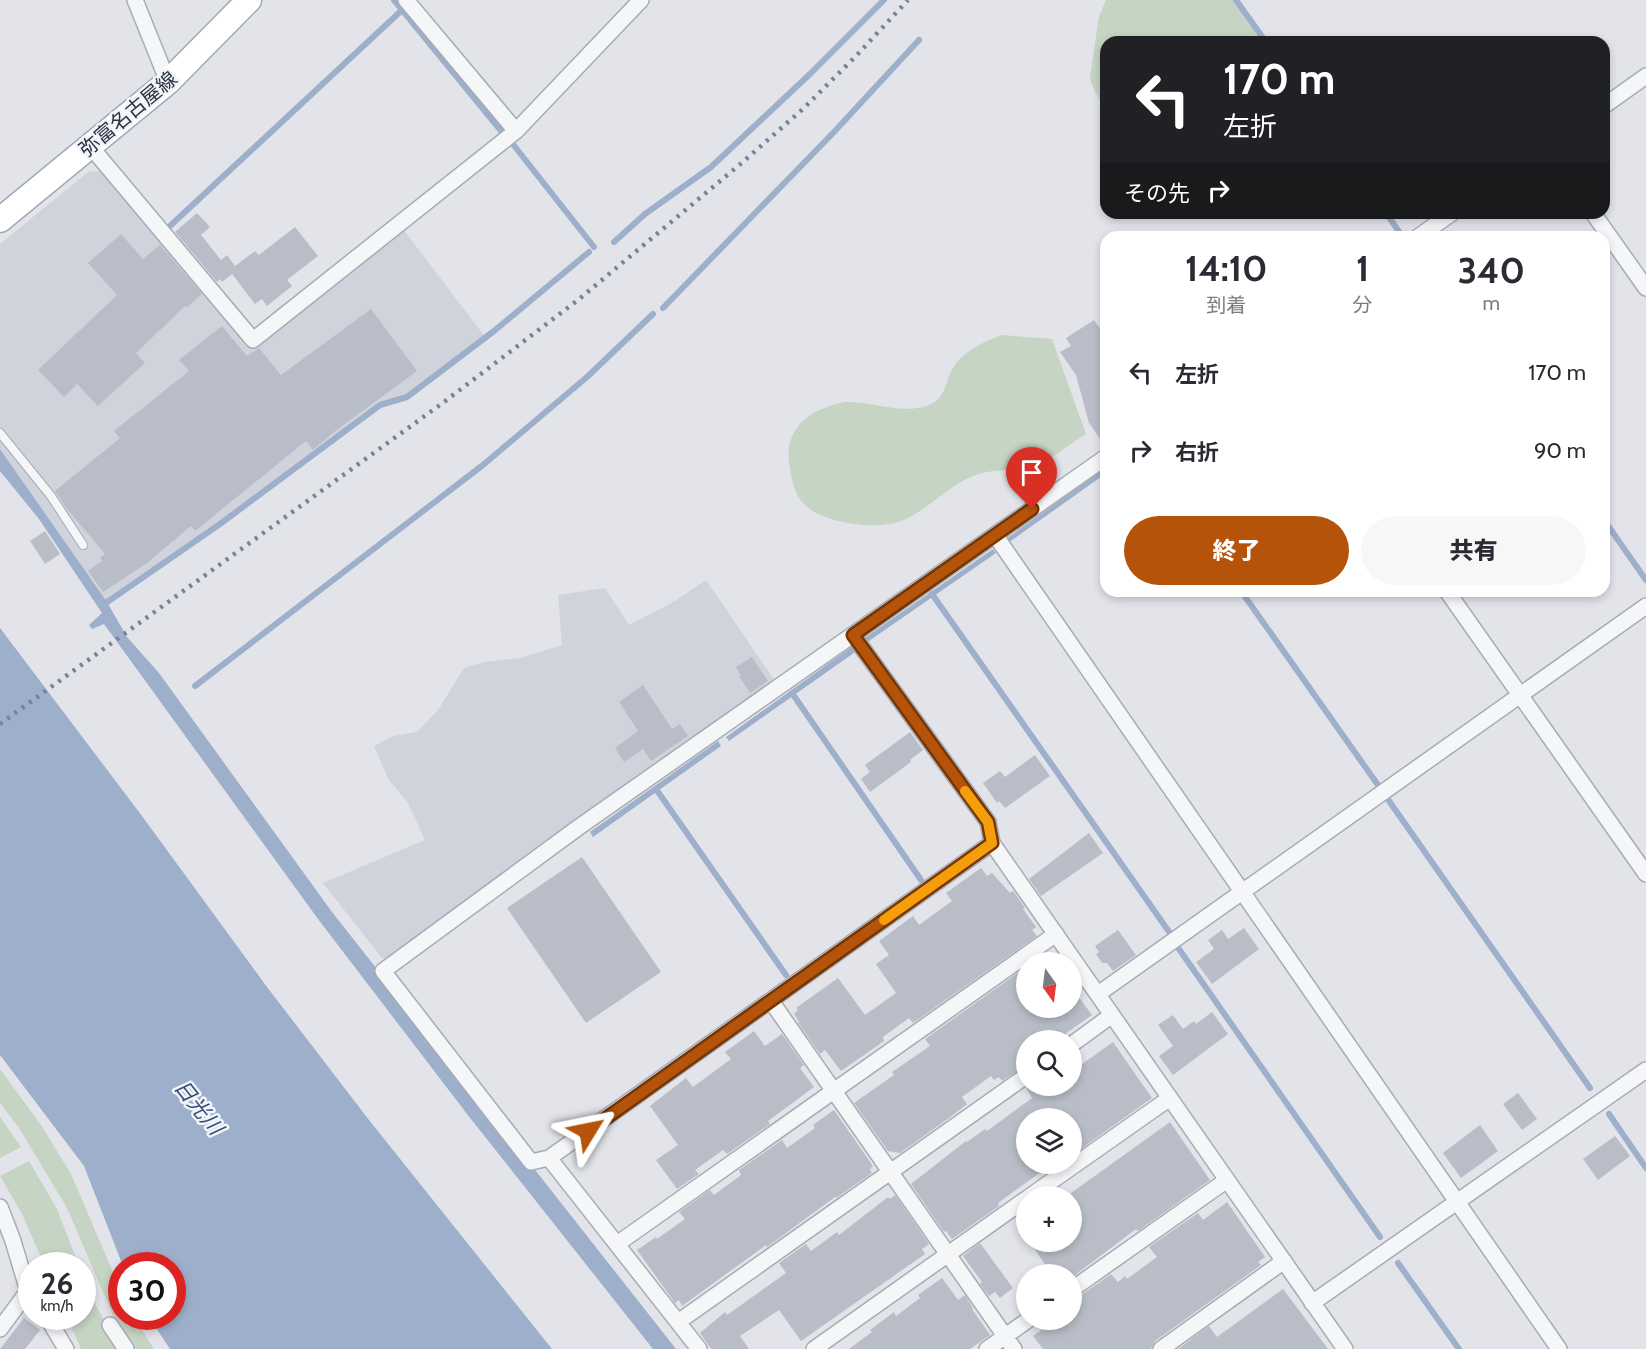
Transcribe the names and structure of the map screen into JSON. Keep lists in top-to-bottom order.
{
  "streets": {
    "main road": ["弥富名古屋線"]
  },
  "water": ["日光川"],
  "north": "bottom",
  "page": {
    "turn": ["170 m", "左折"],
    "then": "その先",
    "eta": [
      "14:10",
      "到着",
      "1",
      "分",
      "340",
      "m"
    ],
    "list": [
      {
        "name": "左折",
        "value": "170 m"
      },
      {
        "name": "右折",
        "value": "90 m"
      }
    ],
    "buttons": ["終了", "共有"],
    "map_buttons": ["+", "−"],
    "speed": "26 km/h",
    "limit": "30"
  }
}
